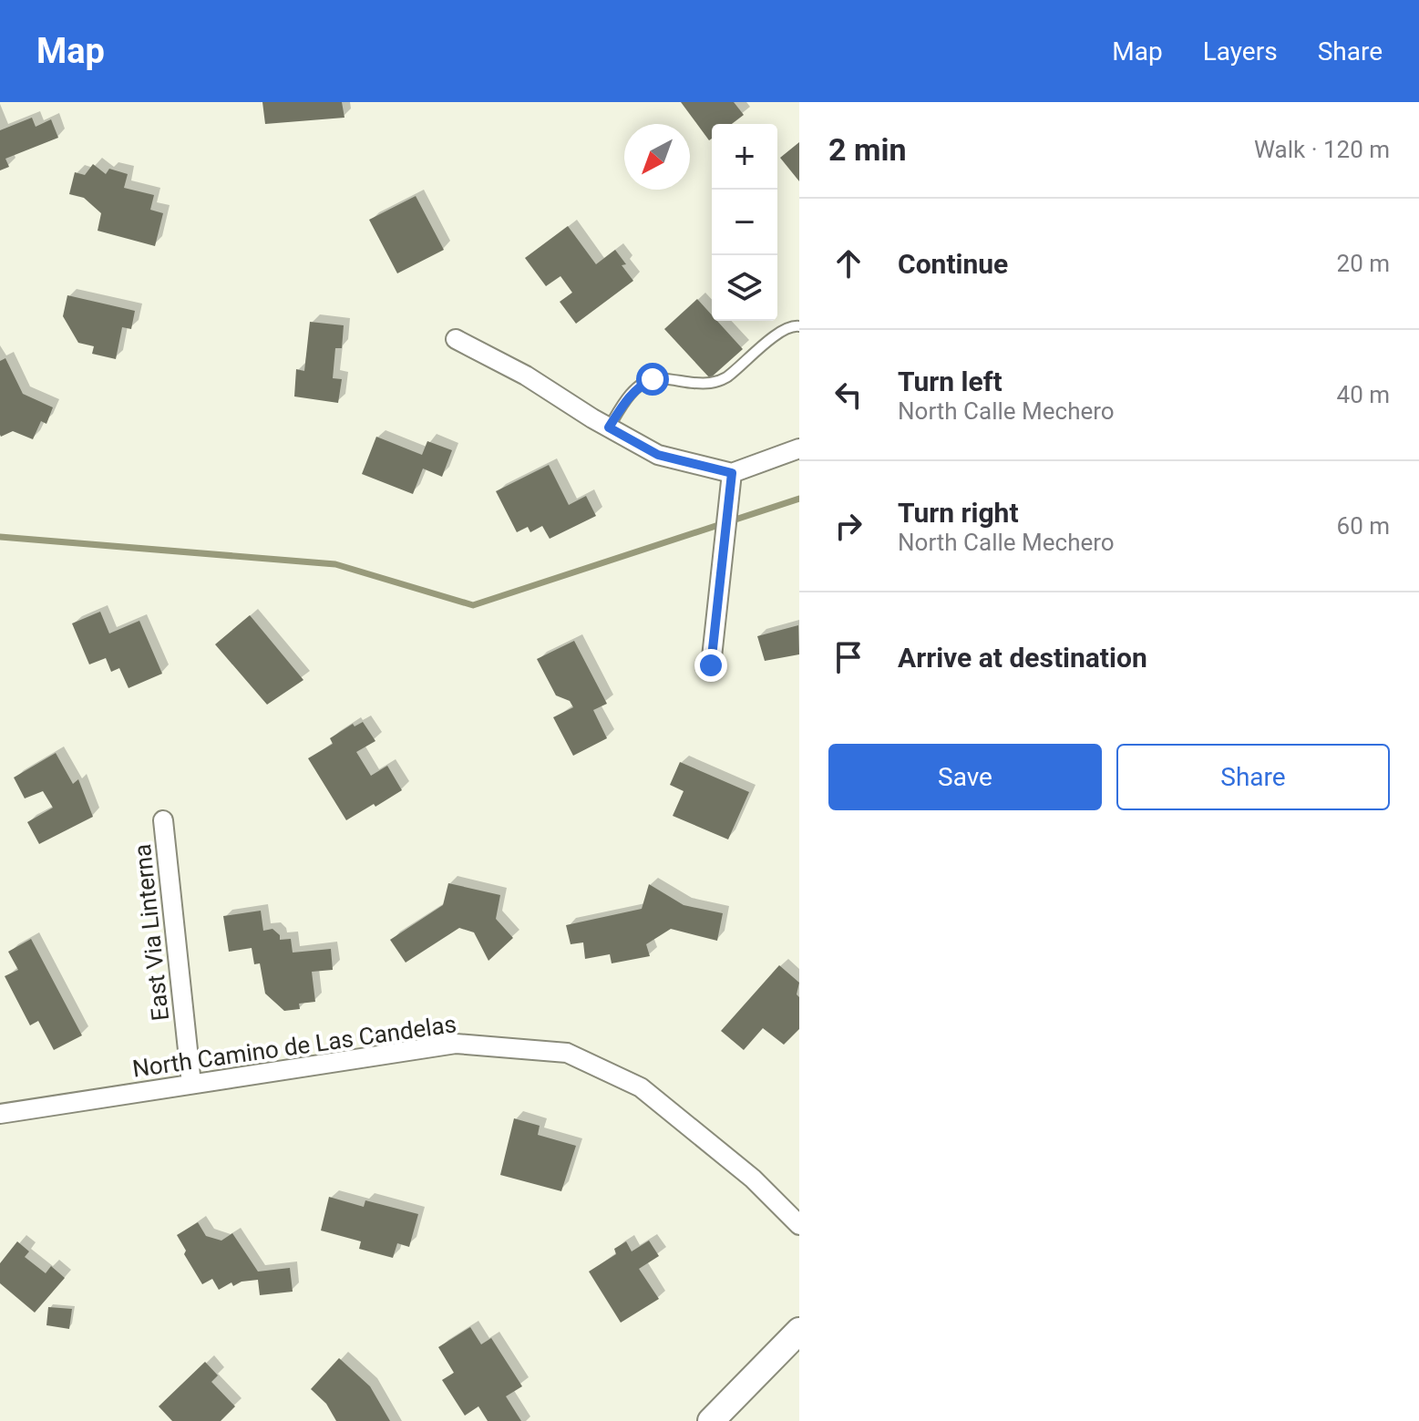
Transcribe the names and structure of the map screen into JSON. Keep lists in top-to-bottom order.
{
  "streets": {
    "street": ["East Via Linterna", "North Camino de Las Candelas"]
  },
  "crossings": [
    ["East Via Linterna", "North Camino de Las Candelas"]
  ],
  "north": "bottom left",
  "page": {
    "header": "Map",
    "nav": ["Map", "Layers", "Share"],
    "heading": ["2 min", "Walk · 120 m"],
    "map_buttons": ["+", "−"],
    "list": [
      ["Continue", "20 m"],
      ["Turn left", "North Calle Mechero", "40 m"],
      ["Turn right", "North Calle Mechero", "60 m"],
      "Arrive at destination"
    ],
    "buttons": ["Save", "Share"]
  }
}
